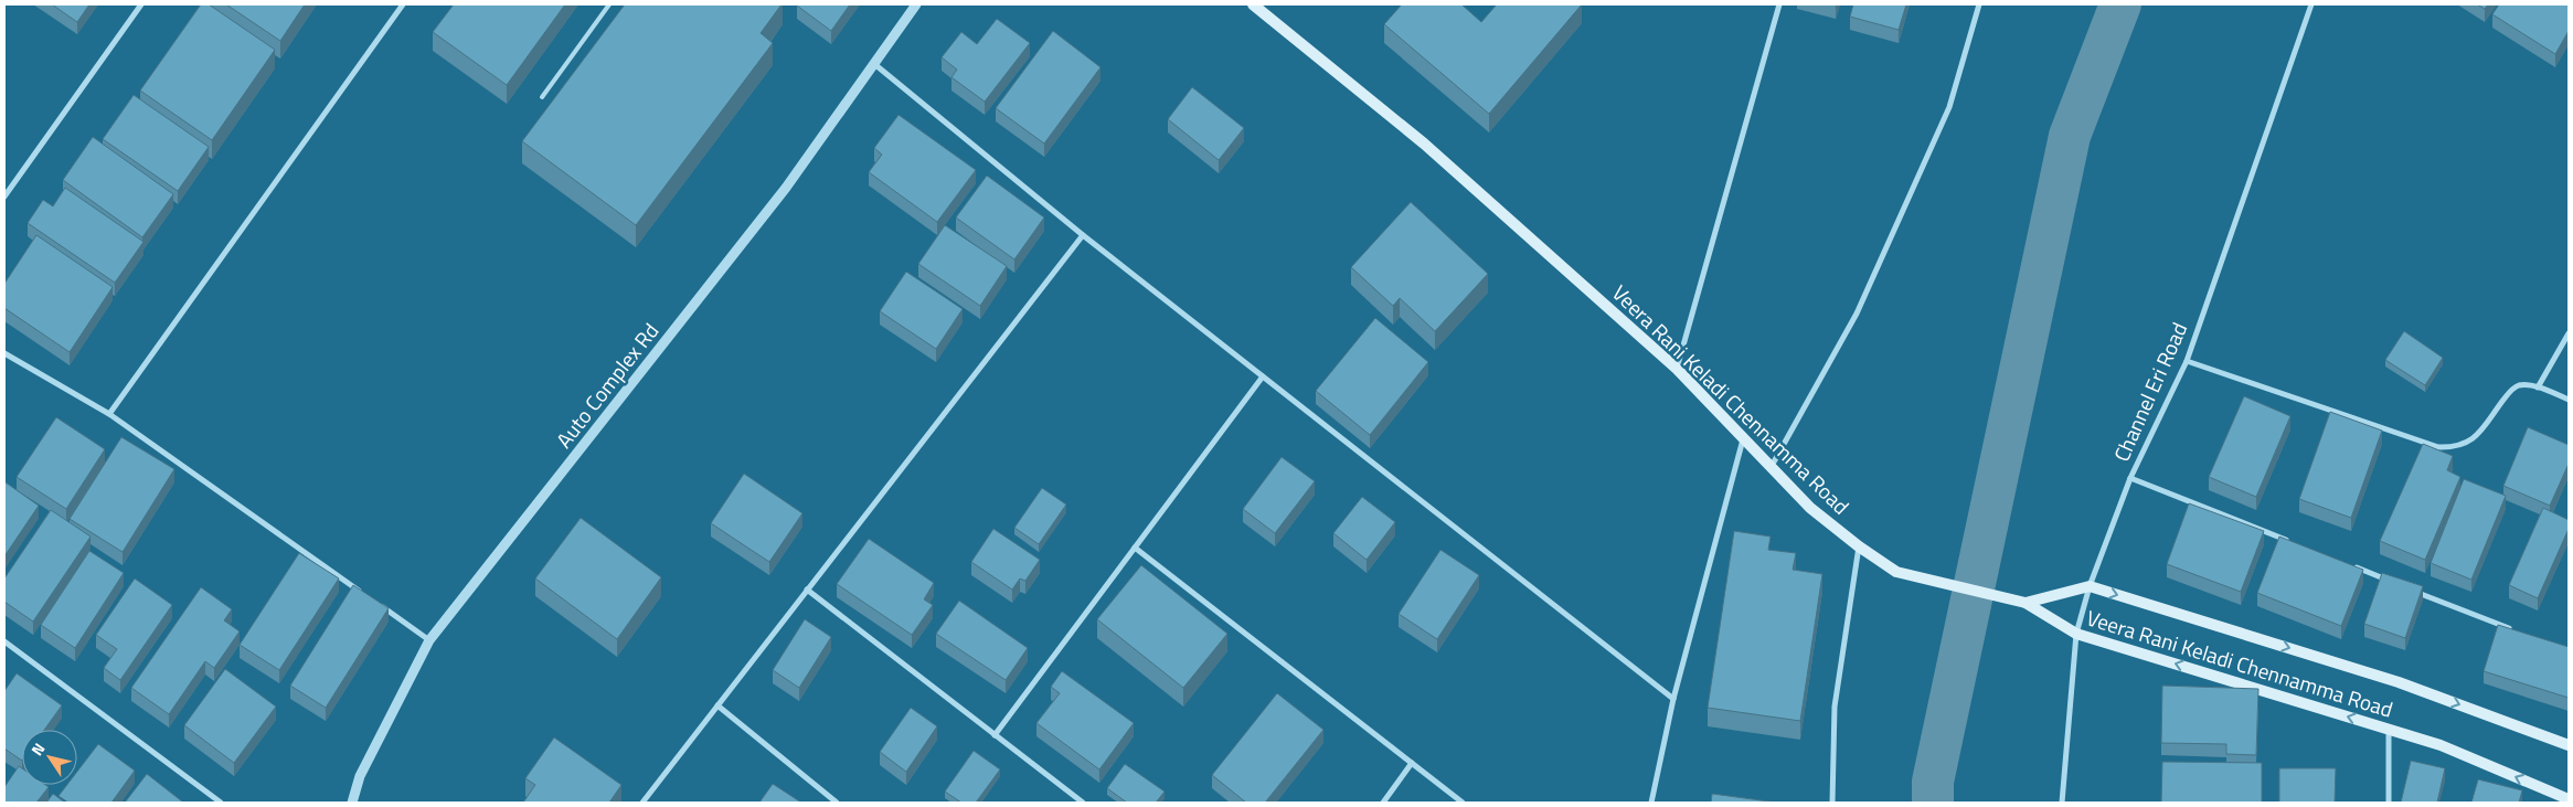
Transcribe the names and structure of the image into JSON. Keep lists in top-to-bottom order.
{
  "streets": {
    "main road": ["Veera Rani Keladi Chennamma Road"],
    "street": ["Auto Complex Rd", "Channel Eri Road"]
  },
  "crossings": [
    ["Channel Eri Road", "Veera Rani Keladi Chennamma Road"]
  ],
  "north": "top left"
}
